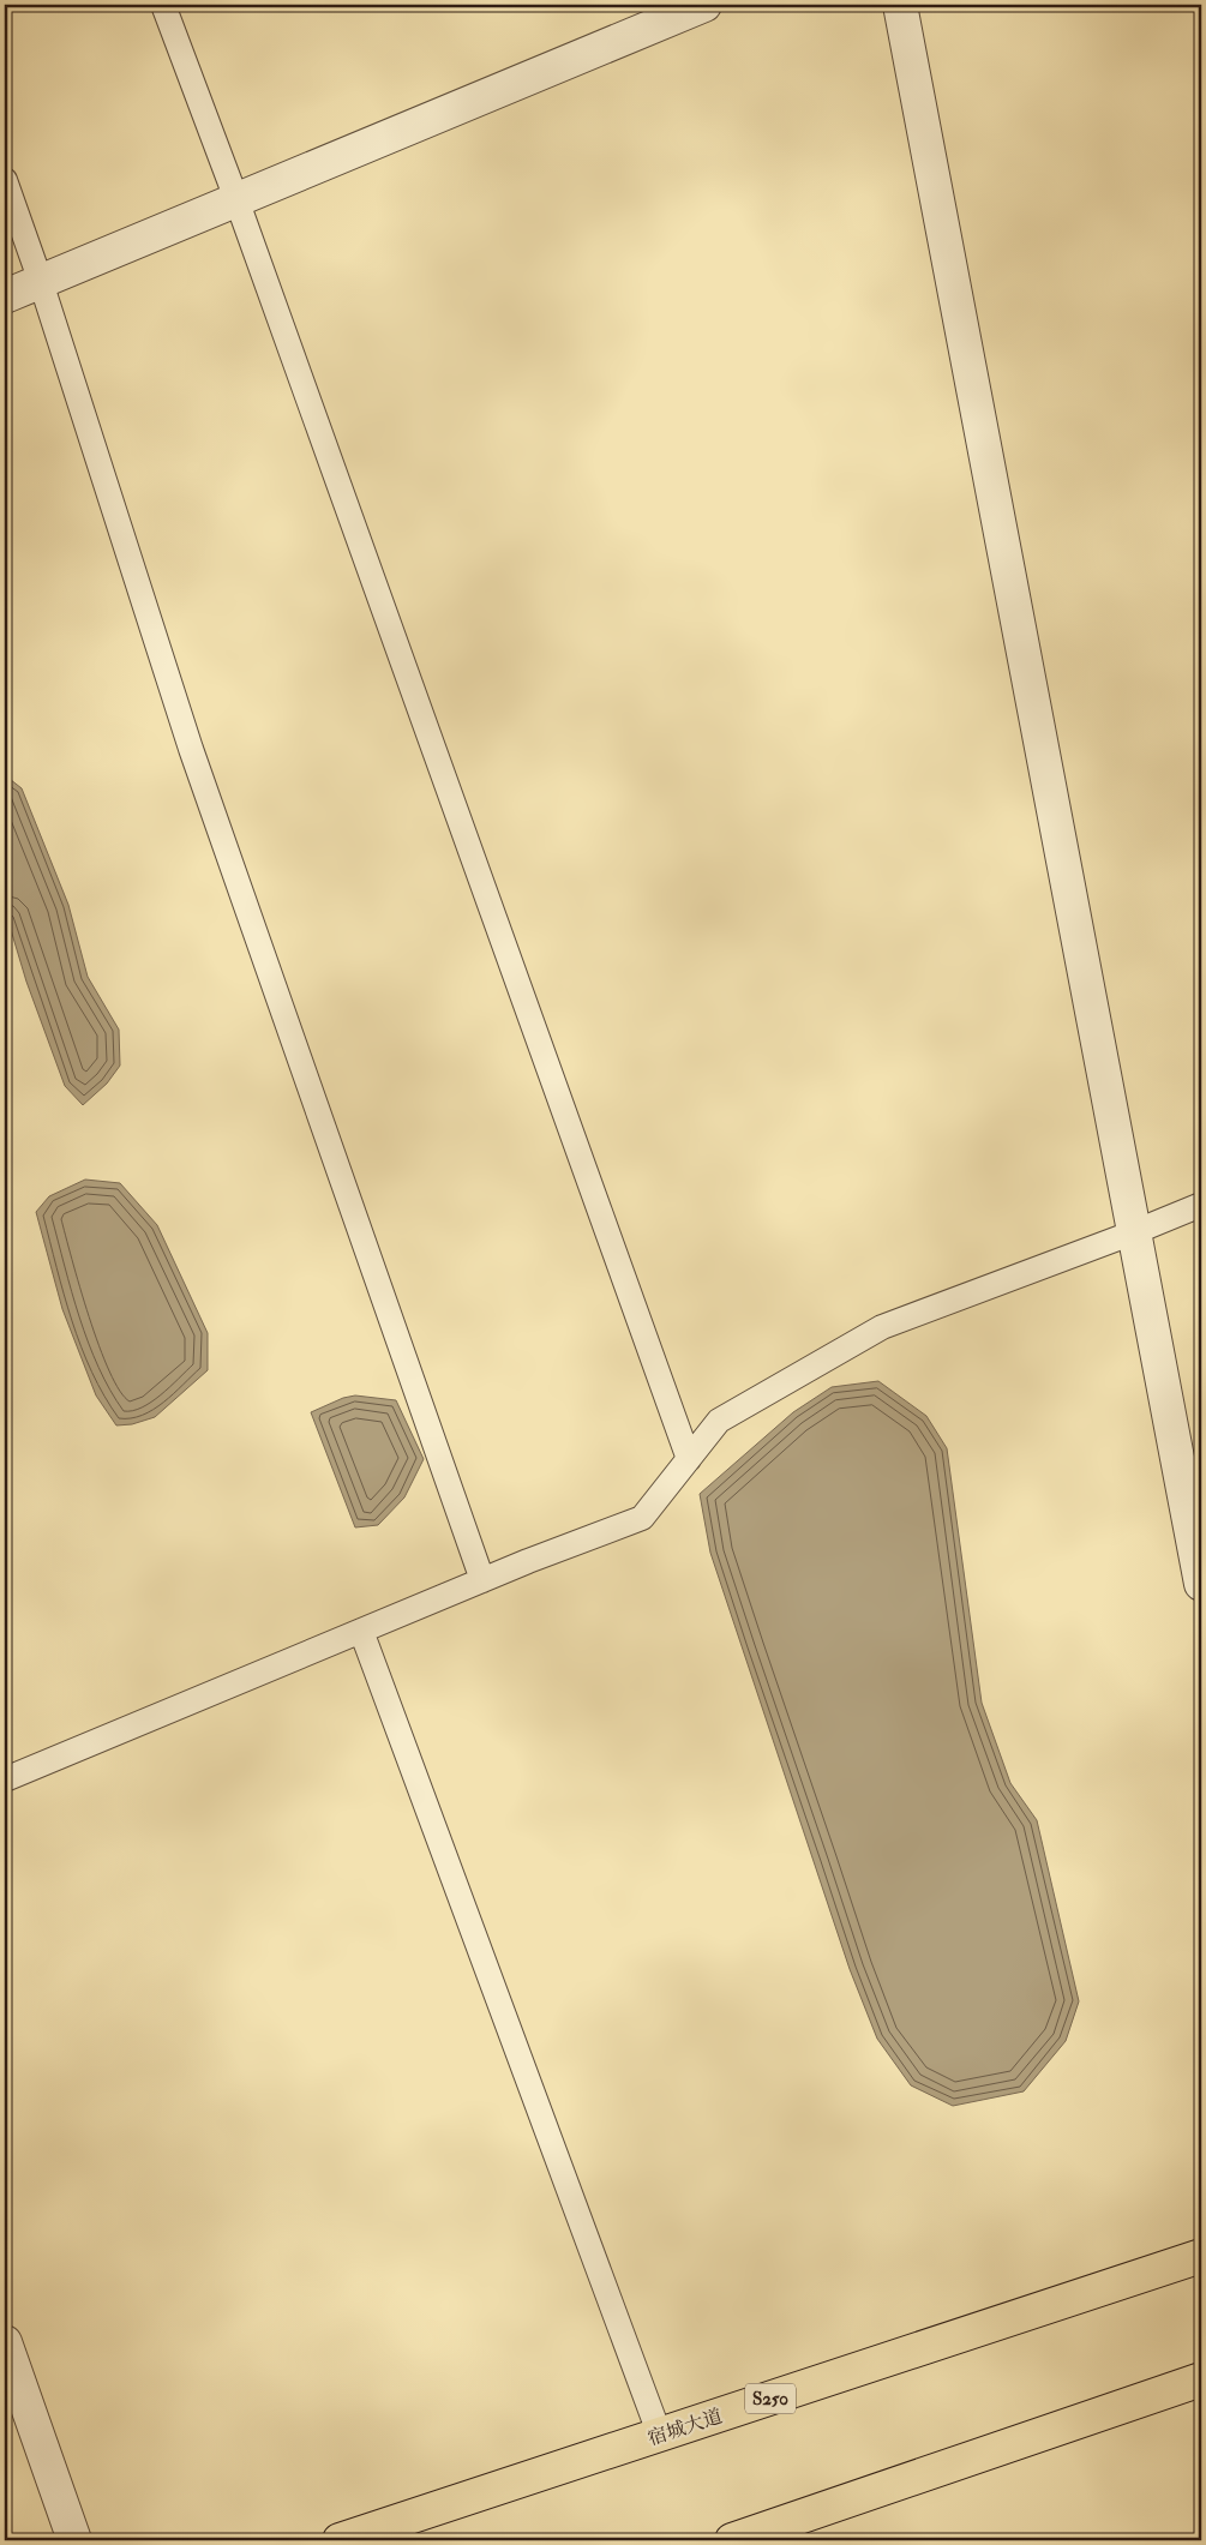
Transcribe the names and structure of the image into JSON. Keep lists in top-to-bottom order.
{
  "streets": {
    "main road": ["S250", "宿城大道"]
  }
}
